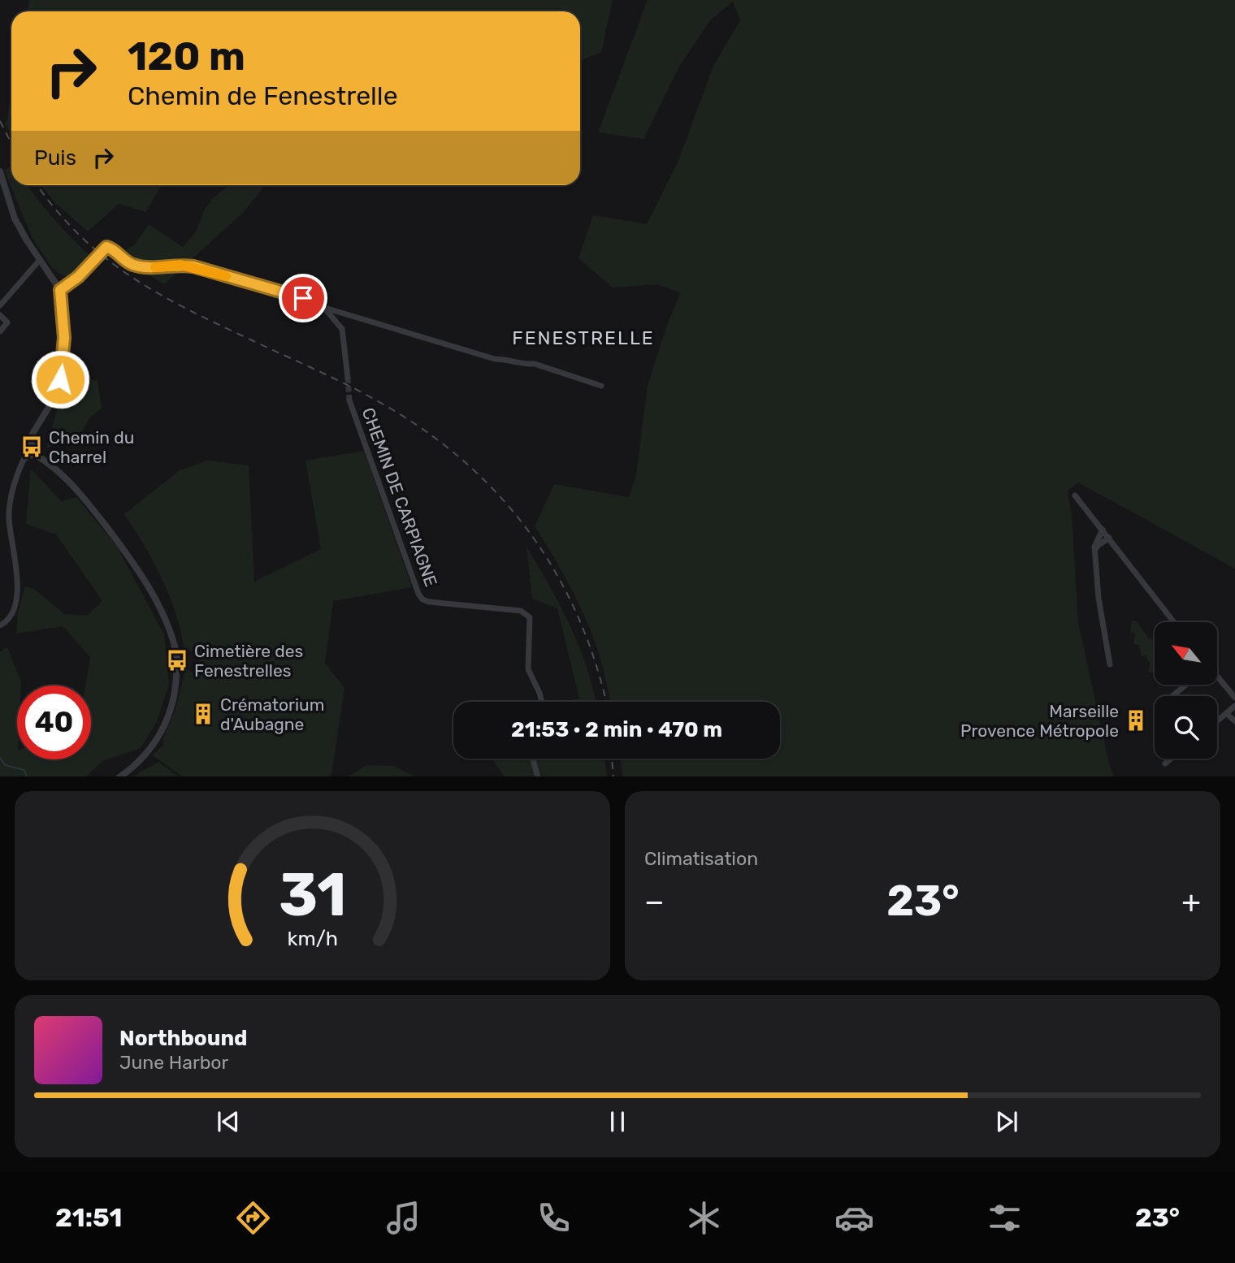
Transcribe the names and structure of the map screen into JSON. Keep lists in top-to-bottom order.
{
  "streets": {
    "street": ["CHEMIN DE CARPIAGNE"]
  },
  "districts": ["FENESTRELLE"],
  "places": {
    "bus stop": ["Chemin du Charrel", "Cimetière des Fenestrelles"],
    "building": ["Crématorium d'Aubagne", "Marseille Provence Métropole"]
  },
  "north": "top left",
  "page": {
    "turn": ["120 m", "Chemin de Fenestrelle"],
    "then": "Puis",
    "limit": "40",
    "trip": "21:53 · 2 min · 470 m",
    "tile": "Climatisation",
    "heat": ["−", "23°", "+"],
    "song": ["Northbound", "June Harbor"],
    "tabs": ["21:51", "23°"],
    "gauge": ["31", "km/h"]
  }
}
